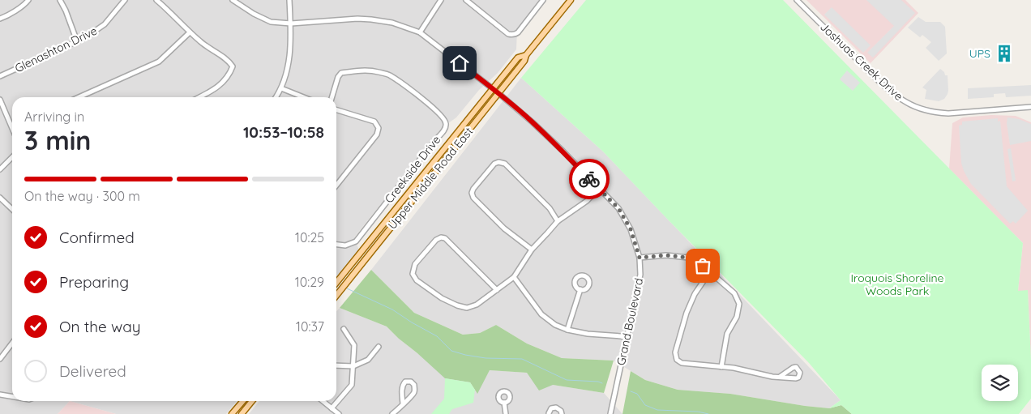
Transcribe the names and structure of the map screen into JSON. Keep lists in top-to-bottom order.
{
  "streets": {
    "main road": ["Upper Middle Road East"],
    "street": [
      "Glenashton Drive",
      "Joshuas Creek Drive",
      "Creekside Drive",
      "Grand Boulevard"
    ]
  },
  "crossings": [
    ["Upper Middle Road East", "Grand Boulevard"]
  ],
  "parks": ["Iroquois Shoreline Woods Park"],
  "places": {
    "building": ["UPS"]
  },
  "page": {
    "heading": ["3 min", "Arriving in", "10:53–10:58"],
    "bar": "On the way · 300 m",
    "list": [
      ["Confirmed", "10:25"],
      ["Preparing", "10:29"],
      ["On the way", "10:37"],
      "Delivered"
    ]
  }
}
